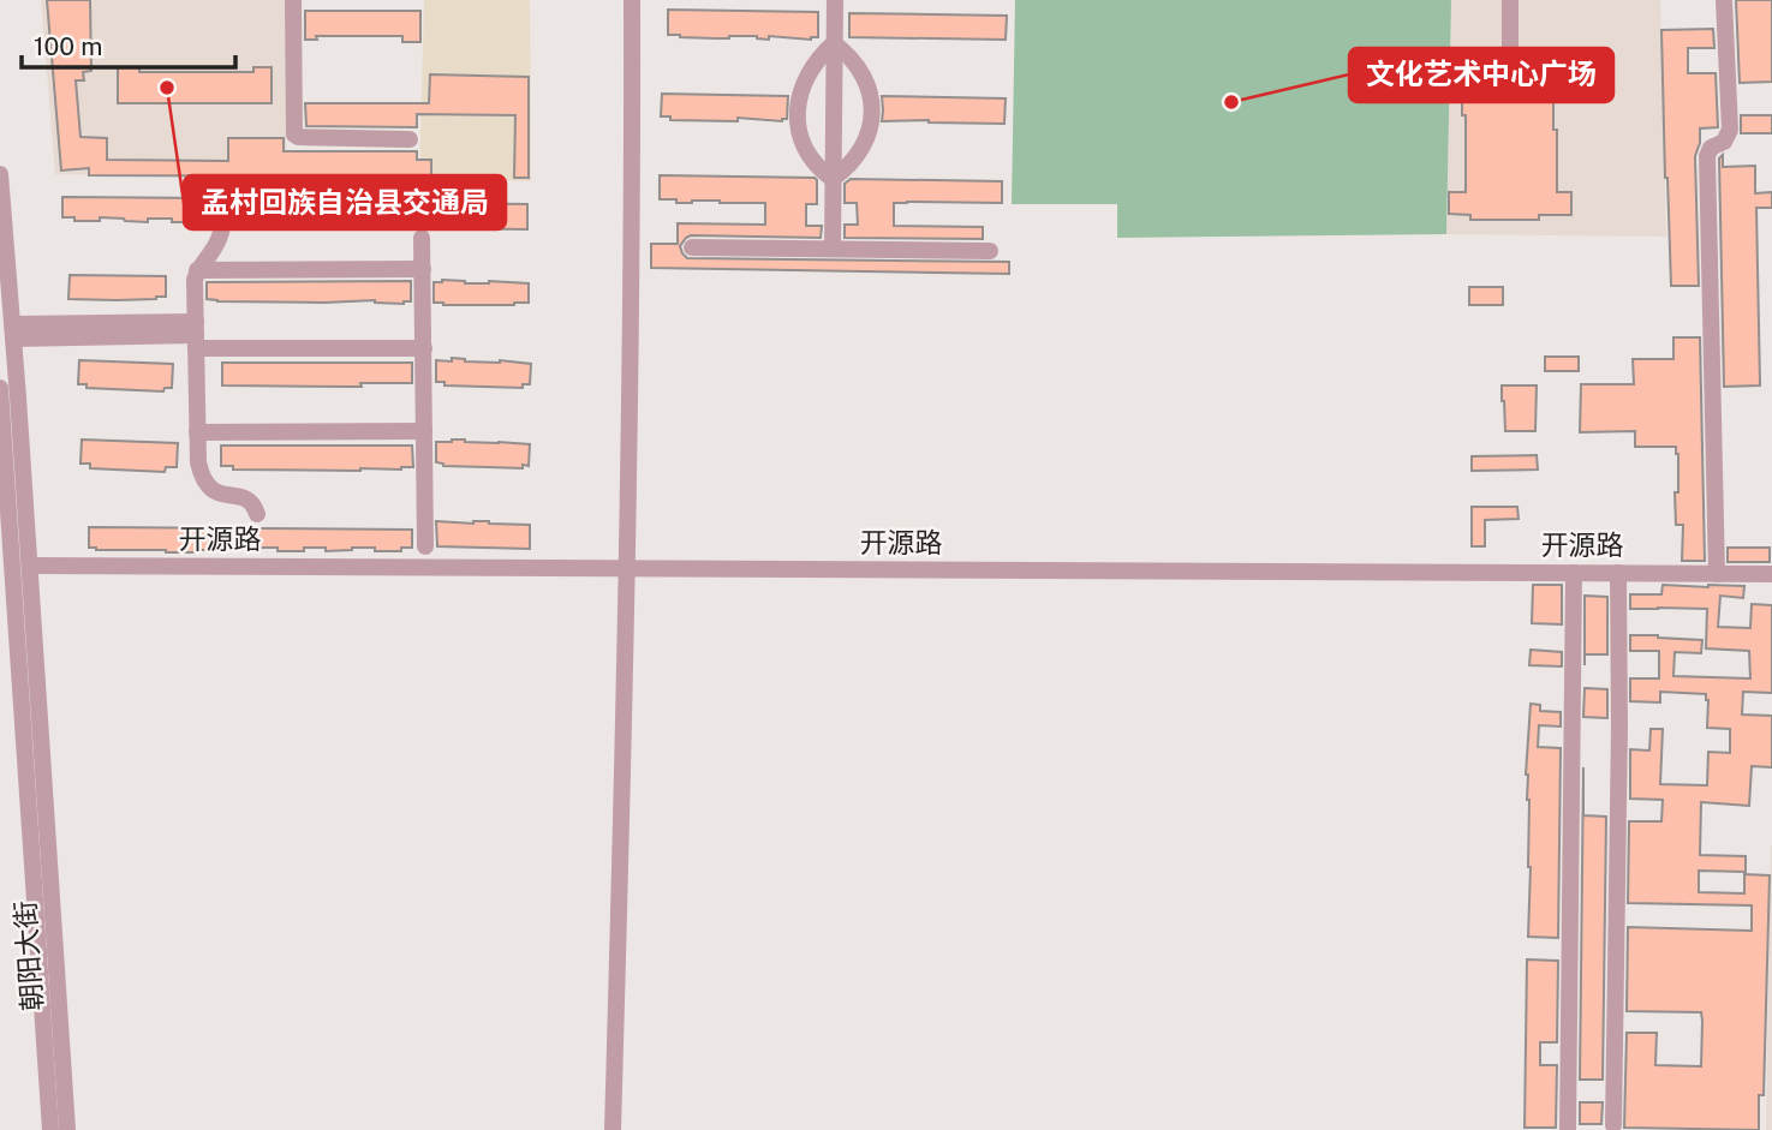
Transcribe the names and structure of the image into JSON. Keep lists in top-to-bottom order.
{
  "streets": {
    "street": ["开源路", "朝阳大街"]
  },
  "crossings": [
    ["开源路", "朝阳大街"]
  ],
  "places": ["孟村回族自治县交通局", "文化艺术中心广场"],
  "scale_bar": "100 m"
}
